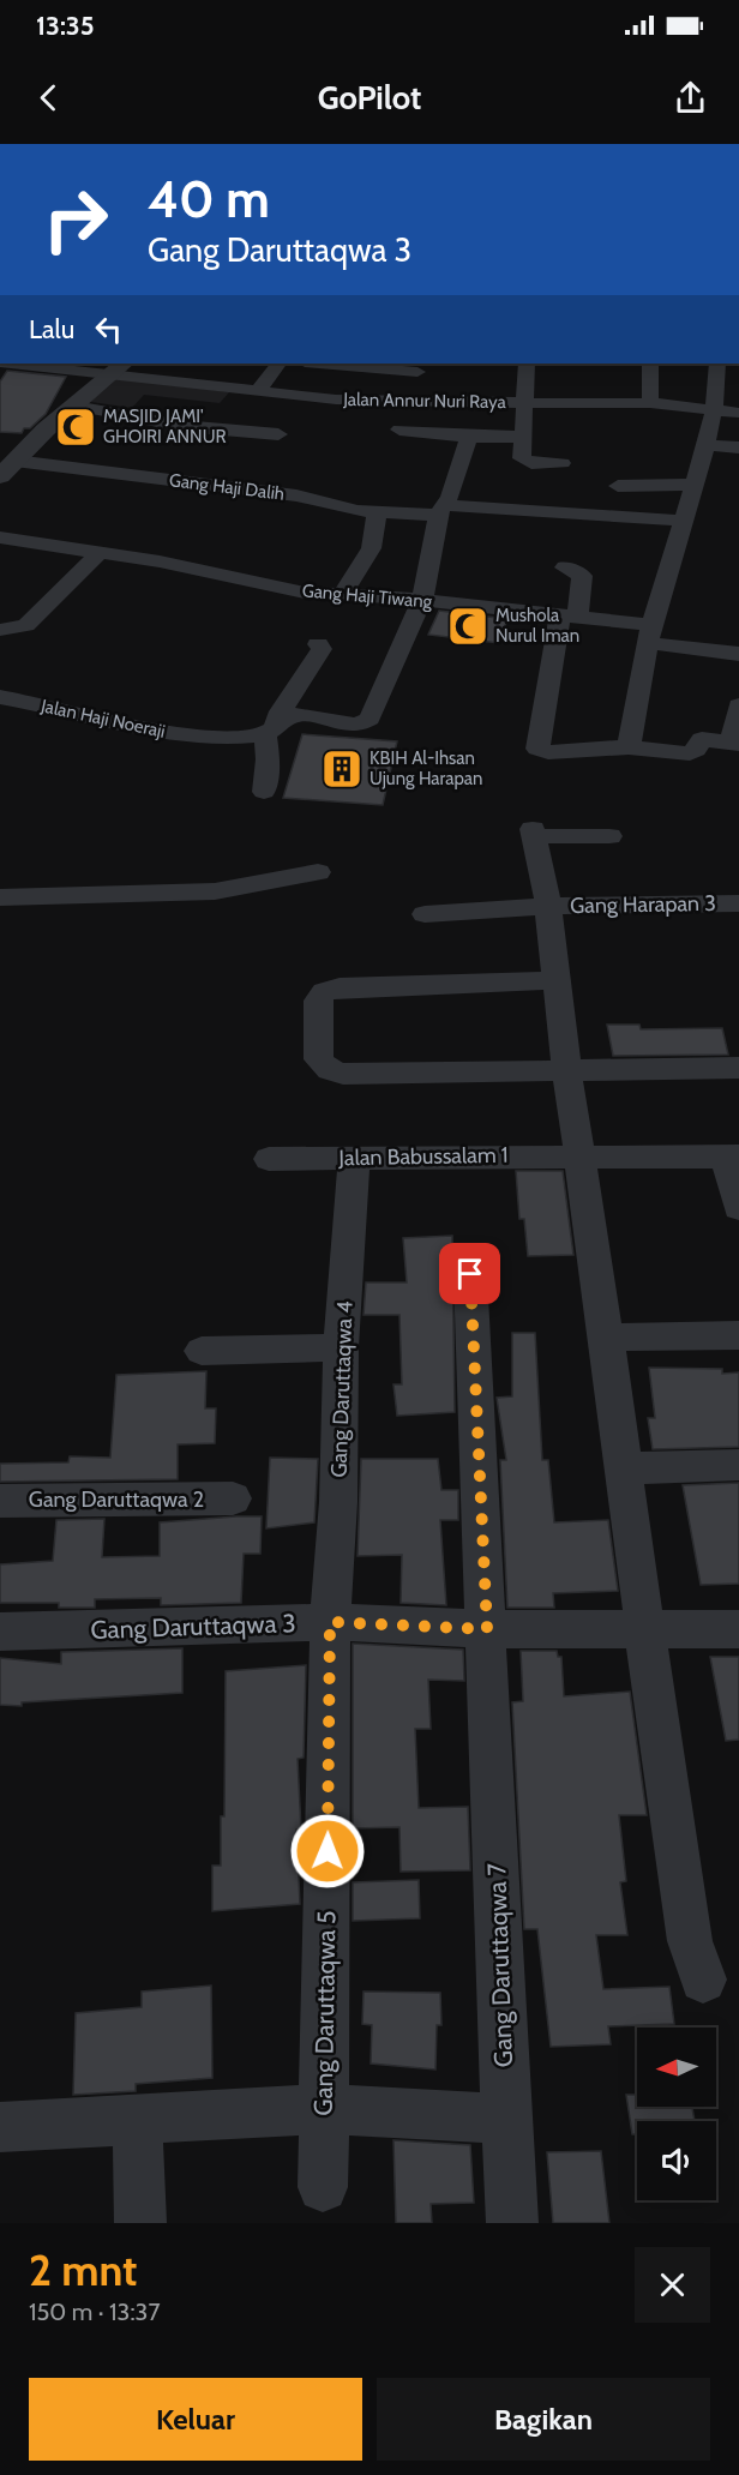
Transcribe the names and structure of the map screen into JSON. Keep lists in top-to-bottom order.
{
  "streets": {
    "street": [
      "Jalan Annur Nuri Raya",
      "Gang Haji Dalih",
      "Gang Haji Tiwang",
      "Jalan Haji Noeraji",
      "Gang Harapan 3",
      "Jalan Babussalam 1",
      "Gang Daruttaqwa 4",
      "Gang Daruttaqwa 2",
      "Gang Daruttaqwa 3",
      "Gang Daruttaqwa 7",
      "Gang Daruttaqwa 5"
    ]
  },
  "crossings": [
    ["Gang Haji Tiwang", "Jalan Haji Noeraji"],
    ["Jalan Babussalam 1", "Gang Daruttaqwa 4"],
    ["Gang Daruttaqwa 4", "Gang Daruttaqwa 3"],
    ["Gang Daruttaqwa 4", "Gang Daruttaqwa 5"],
    ["Gang Daruttaqwa 3", "Gang Daruttaqwa 7"],
    ["Gang Daruttaqwa 3", "Gang Daruttaqwa 5"]
  ],
  "places": {
    "mosque": ["MASJID JAMI' GHOIRI ANNUR", "Mushola Nurul Iman"],
    "building": ["KBIH Al-Ihsan Ujung Harapan"]
  },
  "north": "left",
  "page": {
    "status": "13:35",
    "header": "GoPilot",
    "turn": ["40 m", "Gang Daruttaqwa 3"],
    "then": "Lalu",
    "heading": ["2 mnt", "150 m · 13:37"],
    "buttons": ["Keluar", "Bagikan"]
  }
}
